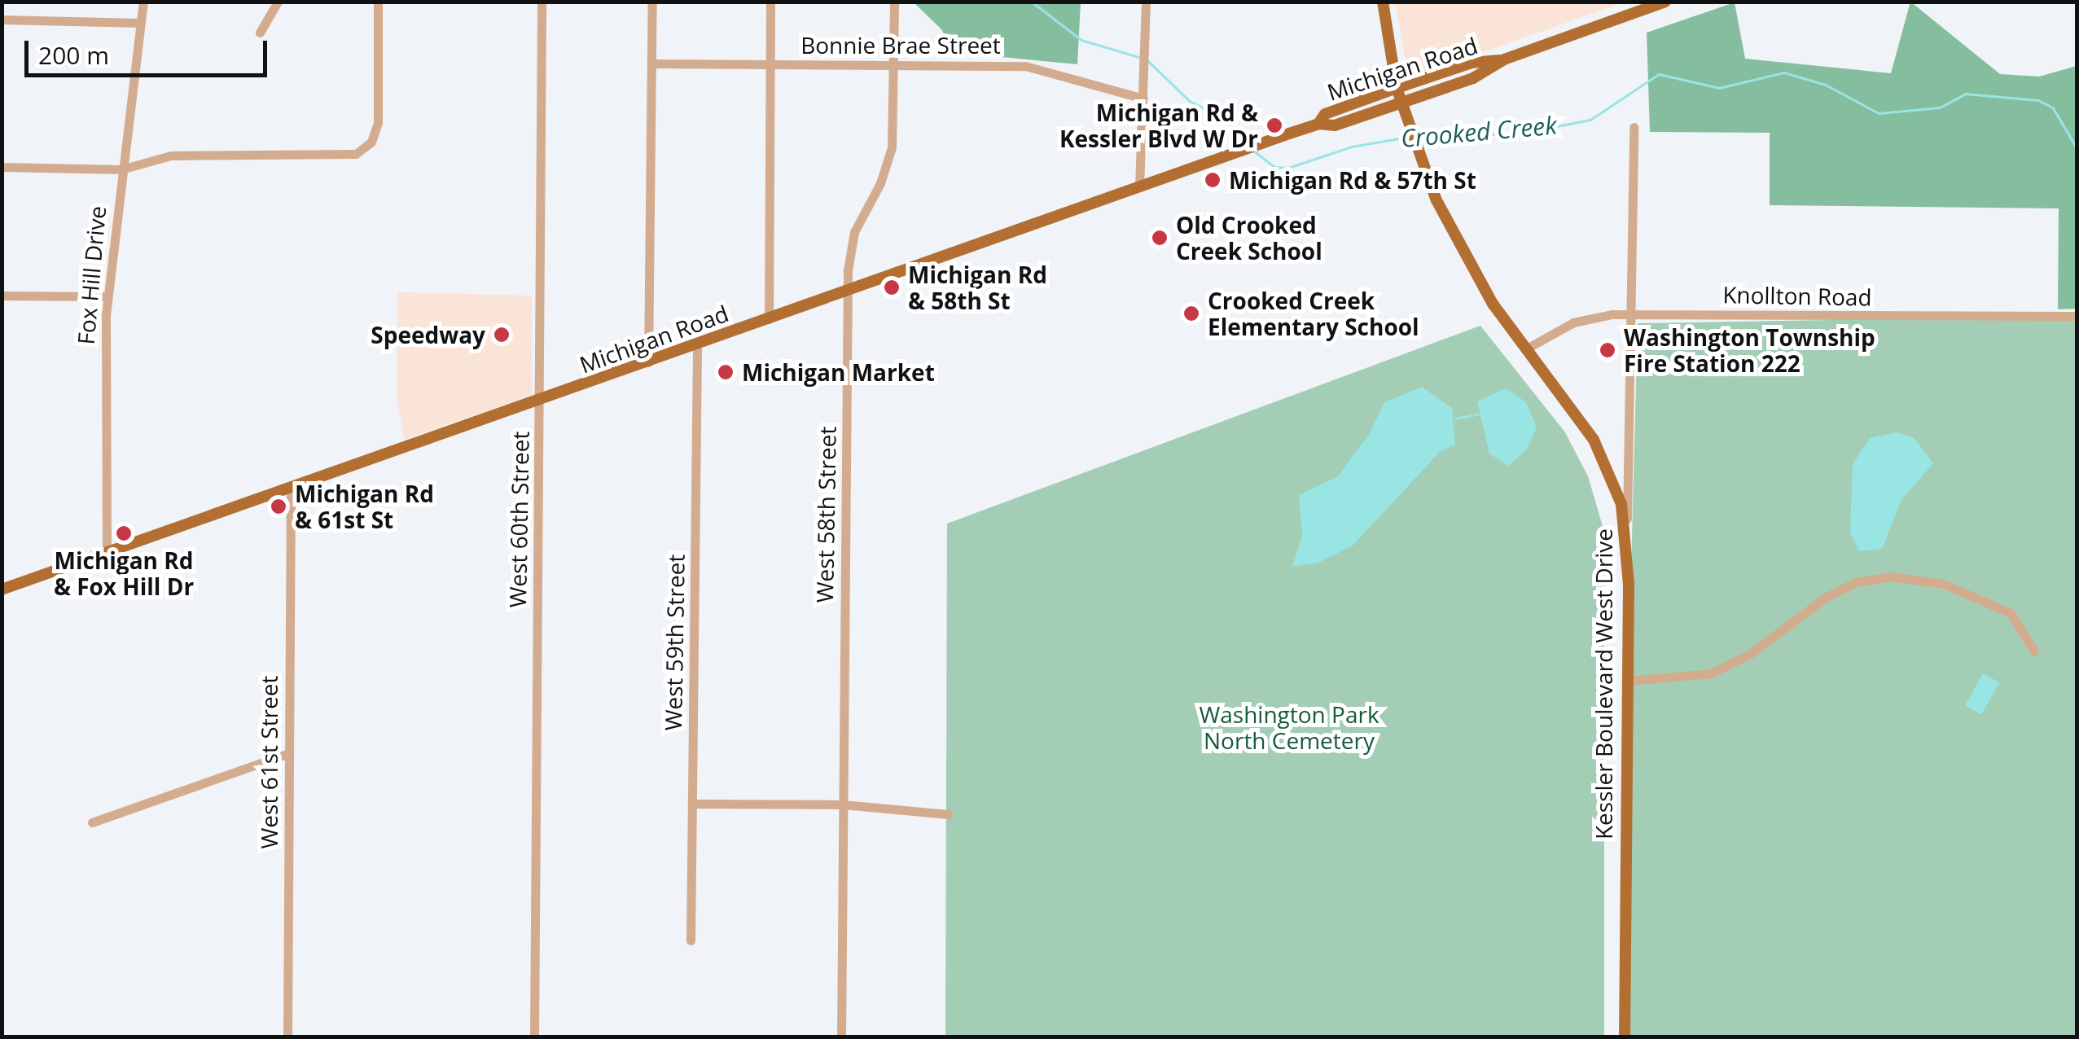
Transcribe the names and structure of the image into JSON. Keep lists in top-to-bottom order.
{
  "streets": {
    "main road": ["Michigan Road", "Kessler Boulevard West Drive"],
    "street": [
      "Bonnie Brae Street",
      "Fox Hill Drive",
      "Knollton Road",
      "West 58th Street",
      "West 60th Street",
      "West 59th Street",
      "West 61st Street"
    ]
  },
  "crossings": [
    ["Bonnie Brae Street", "West 58th Street"],
    ["Michigan Road", "Fox Hill Drive"],
    ["Michigan Road", "West 58th Street"],
    ["Michigan Road", "West 60th Street"],
    ["Michigan Road", "West 59th Street"],
    ["Michigan Road", "Kessler Boulevard West Drive"],
    ["Michigan Road", "West 61st Street"],
    ["Knollton Road", "Kessler Boulevard West Drive"]
  ],
  "water": ["Crooked Creek"],
  "parks": ["Washington Park North Cemetery"],
  "places": [
    "Michigan Rd & Kessler Blvd W Dr",
    "Michigan Rd & 57th St",
    "Old Crooked Creek School",
    "Michigan Rd & 58th St",
    "Crooked Creek Elementary School",
    "Speedway",
    "Washington Township Fire Station 222",
    "Michigan Market",
    "Michigan Rd & 61st St",
    "Michigan Rd & Fox Hill Dr"
  ],
  "scale_bar": "200 m"
}
